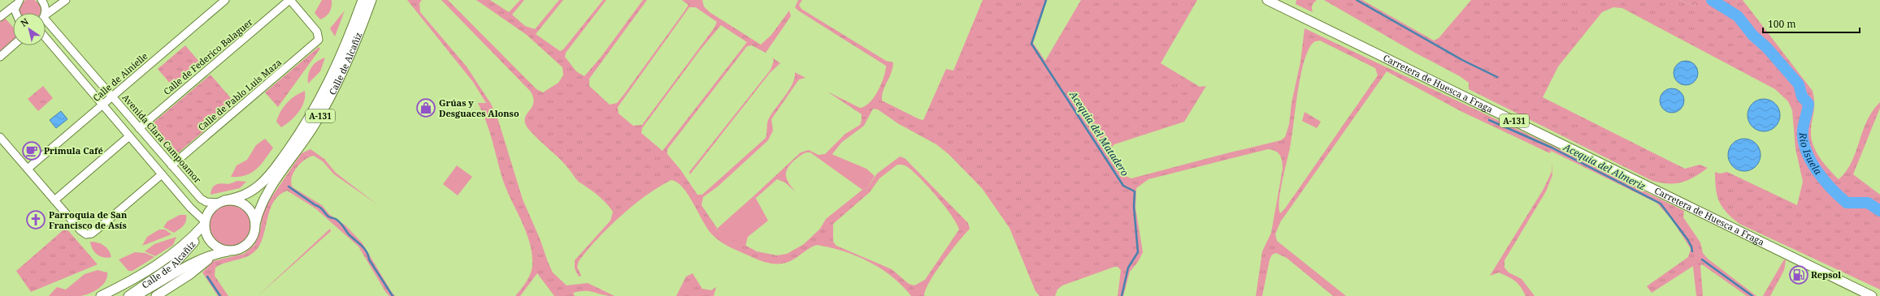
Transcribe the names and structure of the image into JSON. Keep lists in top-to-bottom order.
{
  "streets": {
    "main road": ["Calle de Alcañiz", "Carretera de Huesca a Fraga", "A-131"],
    "street": [
      "Calle de Federico Balaguer",
      "Calle de Ainielle",
      "Calle de Pablo Luis Maza",
      "Avenida Clara Campoamor"
    ]
  },
  "crossings": [
    ["Calle de Federico Balaguer", "Calle de Pablo Luis Maza"],
    ["Calle de Federico Balaguer", "Avenida Clara Campoamor"],
    ["Calle de Alcañiz", "A-131"],
    ["Calle de Alcañiz", "Avenida Clara Campoamor"],
    ["Calle de Ainielle", "Avenida Clara Campoamor"],
    ["Calle de Pablo Luis Maza", "Avenida Clara Campoamor"],
    ["A-131", "Avenida Clara Campoamor"]
  ],
  "water": ["Acequia del Matadero", "Río Isuela", "Acequia del Almeriz"],
  "places": {
    "shop": ["Grúas y Desguaces Alonso"],
    "cafe": ["Primula Café"],
    "church": ["Parroquia de San Francisco de Asís"],
    "fuel station": ["Repsol"]
  },
  "scale_bar": "100 m",
  "north": "top left"
}
